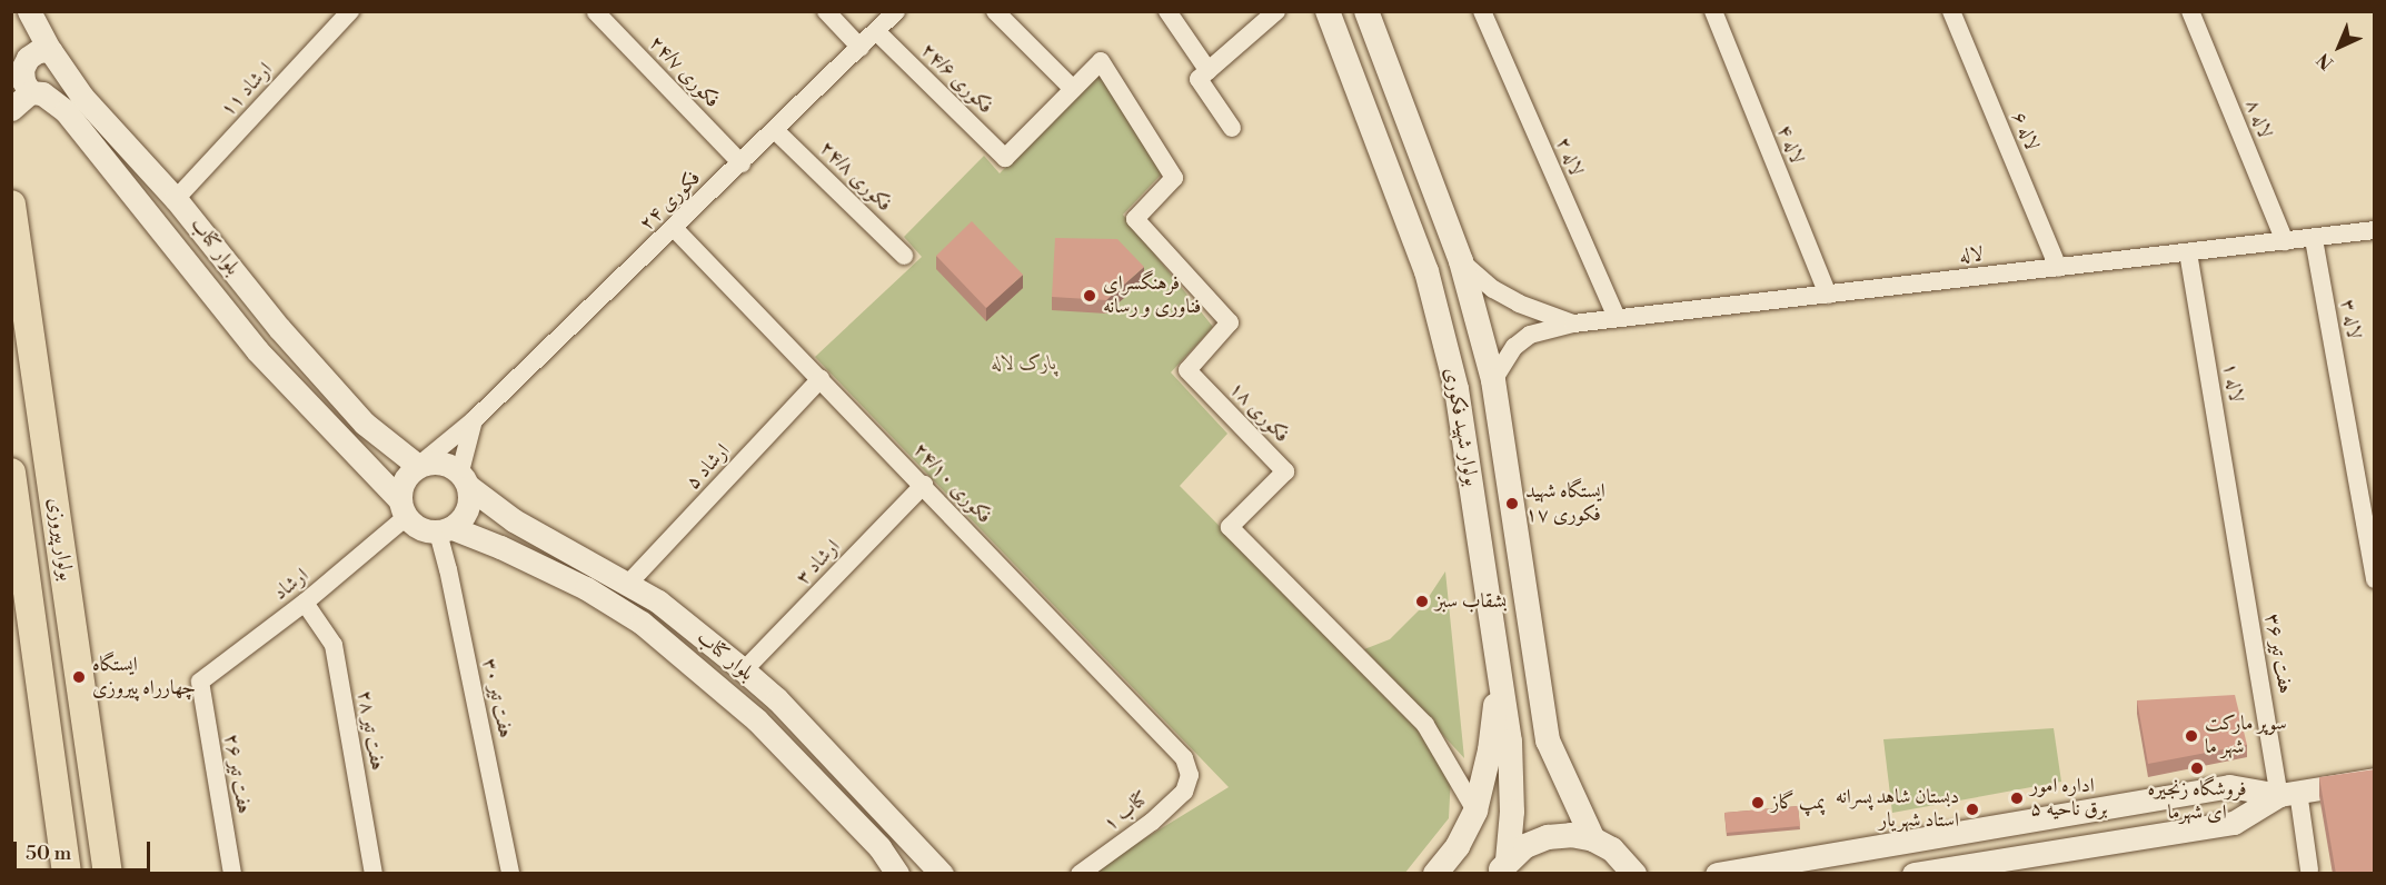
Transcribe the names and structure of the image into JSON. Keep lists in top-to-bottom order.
{
  "streets": {
    "main road": ["بولوار شهید فکوری", "بولوار پیروزی"],
    "street": [
      "فکوری ۲۴/۷",
      "فکوری ۲۴/۶",
      "ارشاد ۱۱",
      "لاله ۸",
      "لاله ۶",
      "لاله ۴",
      "لاله ۲",
      "فکوری ۲۴/۸",
      "فکوری ۲۴",
      "بلوار کتاب",
      "لاله",
      "لاله ۳",
      "لاله ۱",
      "فکوری ١٨",
      "ارشاد ۵",
      "فکوری ۲۴/۱۰",
      "ارشاد ۳",
      "ارشاد",
      "هفت تیر ۳۶",
      "هفت تیر ۳۰",
      "هفت تیر ۲۸",
      "هفت تیر ۲۶",
      "کتاب ۱"
    ]
  },
  "crossings": [
    ["فکوری ۲۴/۷", "فکوری ۲۴"],
    ["فکوری ۲۴/۶", "فکوری ۲۴"],
    ["فکوری ۲۴/۶", "فکوری ١٨"],
    ["ارشاد ۱۱", "بلوار کتاب"],
    ["لاله ۸", "لاله"],
    ["لاله ۶", "لاله"],
    ["لاله ۴", "لاله"],
    ["لاله ۲", "لاله"],
    ["فکوری ۲۴/۸", "فکوری ۲۴"],
    ["فکوری ۲۴", "بلوار کتاب"],
    ["فکوری ۲۴", "فکوری ۲۴/۱۰"],
    ["فکوری ۲۴", "ارشاد"],
    ["فکوری ۲۴", "هفت تیر ۳۰"],
    ["بلوار کتاب", "ارشاد ۵"],
    ["بلوار کتاب", "ارشاد ۳"],
    ["بلوار کتاب", "ارشاد"],
    ["بلوار کتاب", "هفت تیر ۳۰"],
    ["لاله", "لاله ۳"],
    ["لاله", "لاله ۱"],
    ["لاله", "بولوار شهید فکوری"],
    ["لاله ۱", "هفت تیر ۳۶"],
    ["ارشاد ۵", "فکوری ۲۴/۱۰"],
    ["فکوری ۲۴/۱۰", "ارشاد ۳"],
    ["فکوری ۲۴/۱۰", "کتاب ۱"],
    ["ارشاد", "هفت تیر ۳۰"],
    ["ارشاد", "هفت تیر ۲۸"],
    ["ارشاد", "هفت تیر ۲۶"]
  ],
  "parks": ["پارک لاله"],
  "places": [
    "فرهنگسرای فناوری و رسانه",
    "ایستگاه شهید فکوری ۱۷",
    "بشقاب سبز",
    "ایستگاه چهارراه پیروزی",
    "سوپر مارکت شهر ما",
    "فروشگاه زنجیره ای شهرما",
    "اداره امور برق ناحیه ۵",
    "پمپ گاز",
    "دبستان شاهد پسرانه استاد شهریار"
  ],
  "scale_bar": "50 m",
  "north": "bottom left"
}
